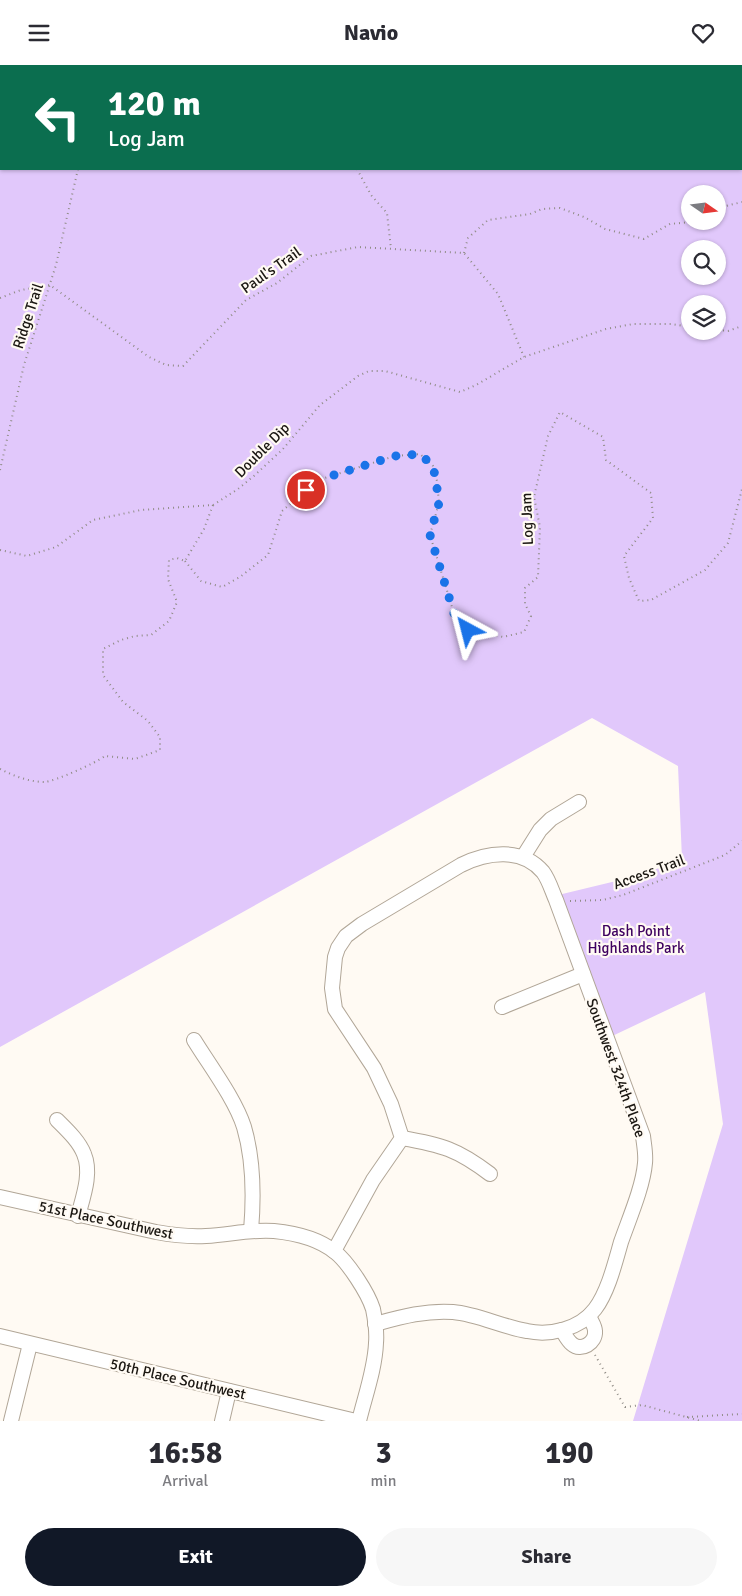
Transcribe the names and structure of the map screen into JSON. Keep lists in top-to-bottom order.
{
  "streets": {
    "street": ["Southwest 324th Place", "51st Place Southwest", "50th Place Southwest"],
    "path": [
      "Paul's Trail",
      "Ridge Trail",
      "Double Dip",
      "Log Jam",
      "Access Trail"
    ]
  },
  "crossings": [
    ["Paul's Trail", "Ridge Trail"],
    ["Access Trail", "Southwest 324th Place"],
    ["51st Place Southwest", "50th Place Southwest"]
  ],
  "parks": ["Dash Point Highlands Park"],
  "north": "right",
  "page": {
    "header": "Navio",
    "turn": ["120 m", "Log Jam"],
    "eta": [
      "16:58",
      "Arrival",
      "3",
      "min",
      "190",
      "m"
    ],
    "buttons": ["Exit", "Share"]
  }
}
